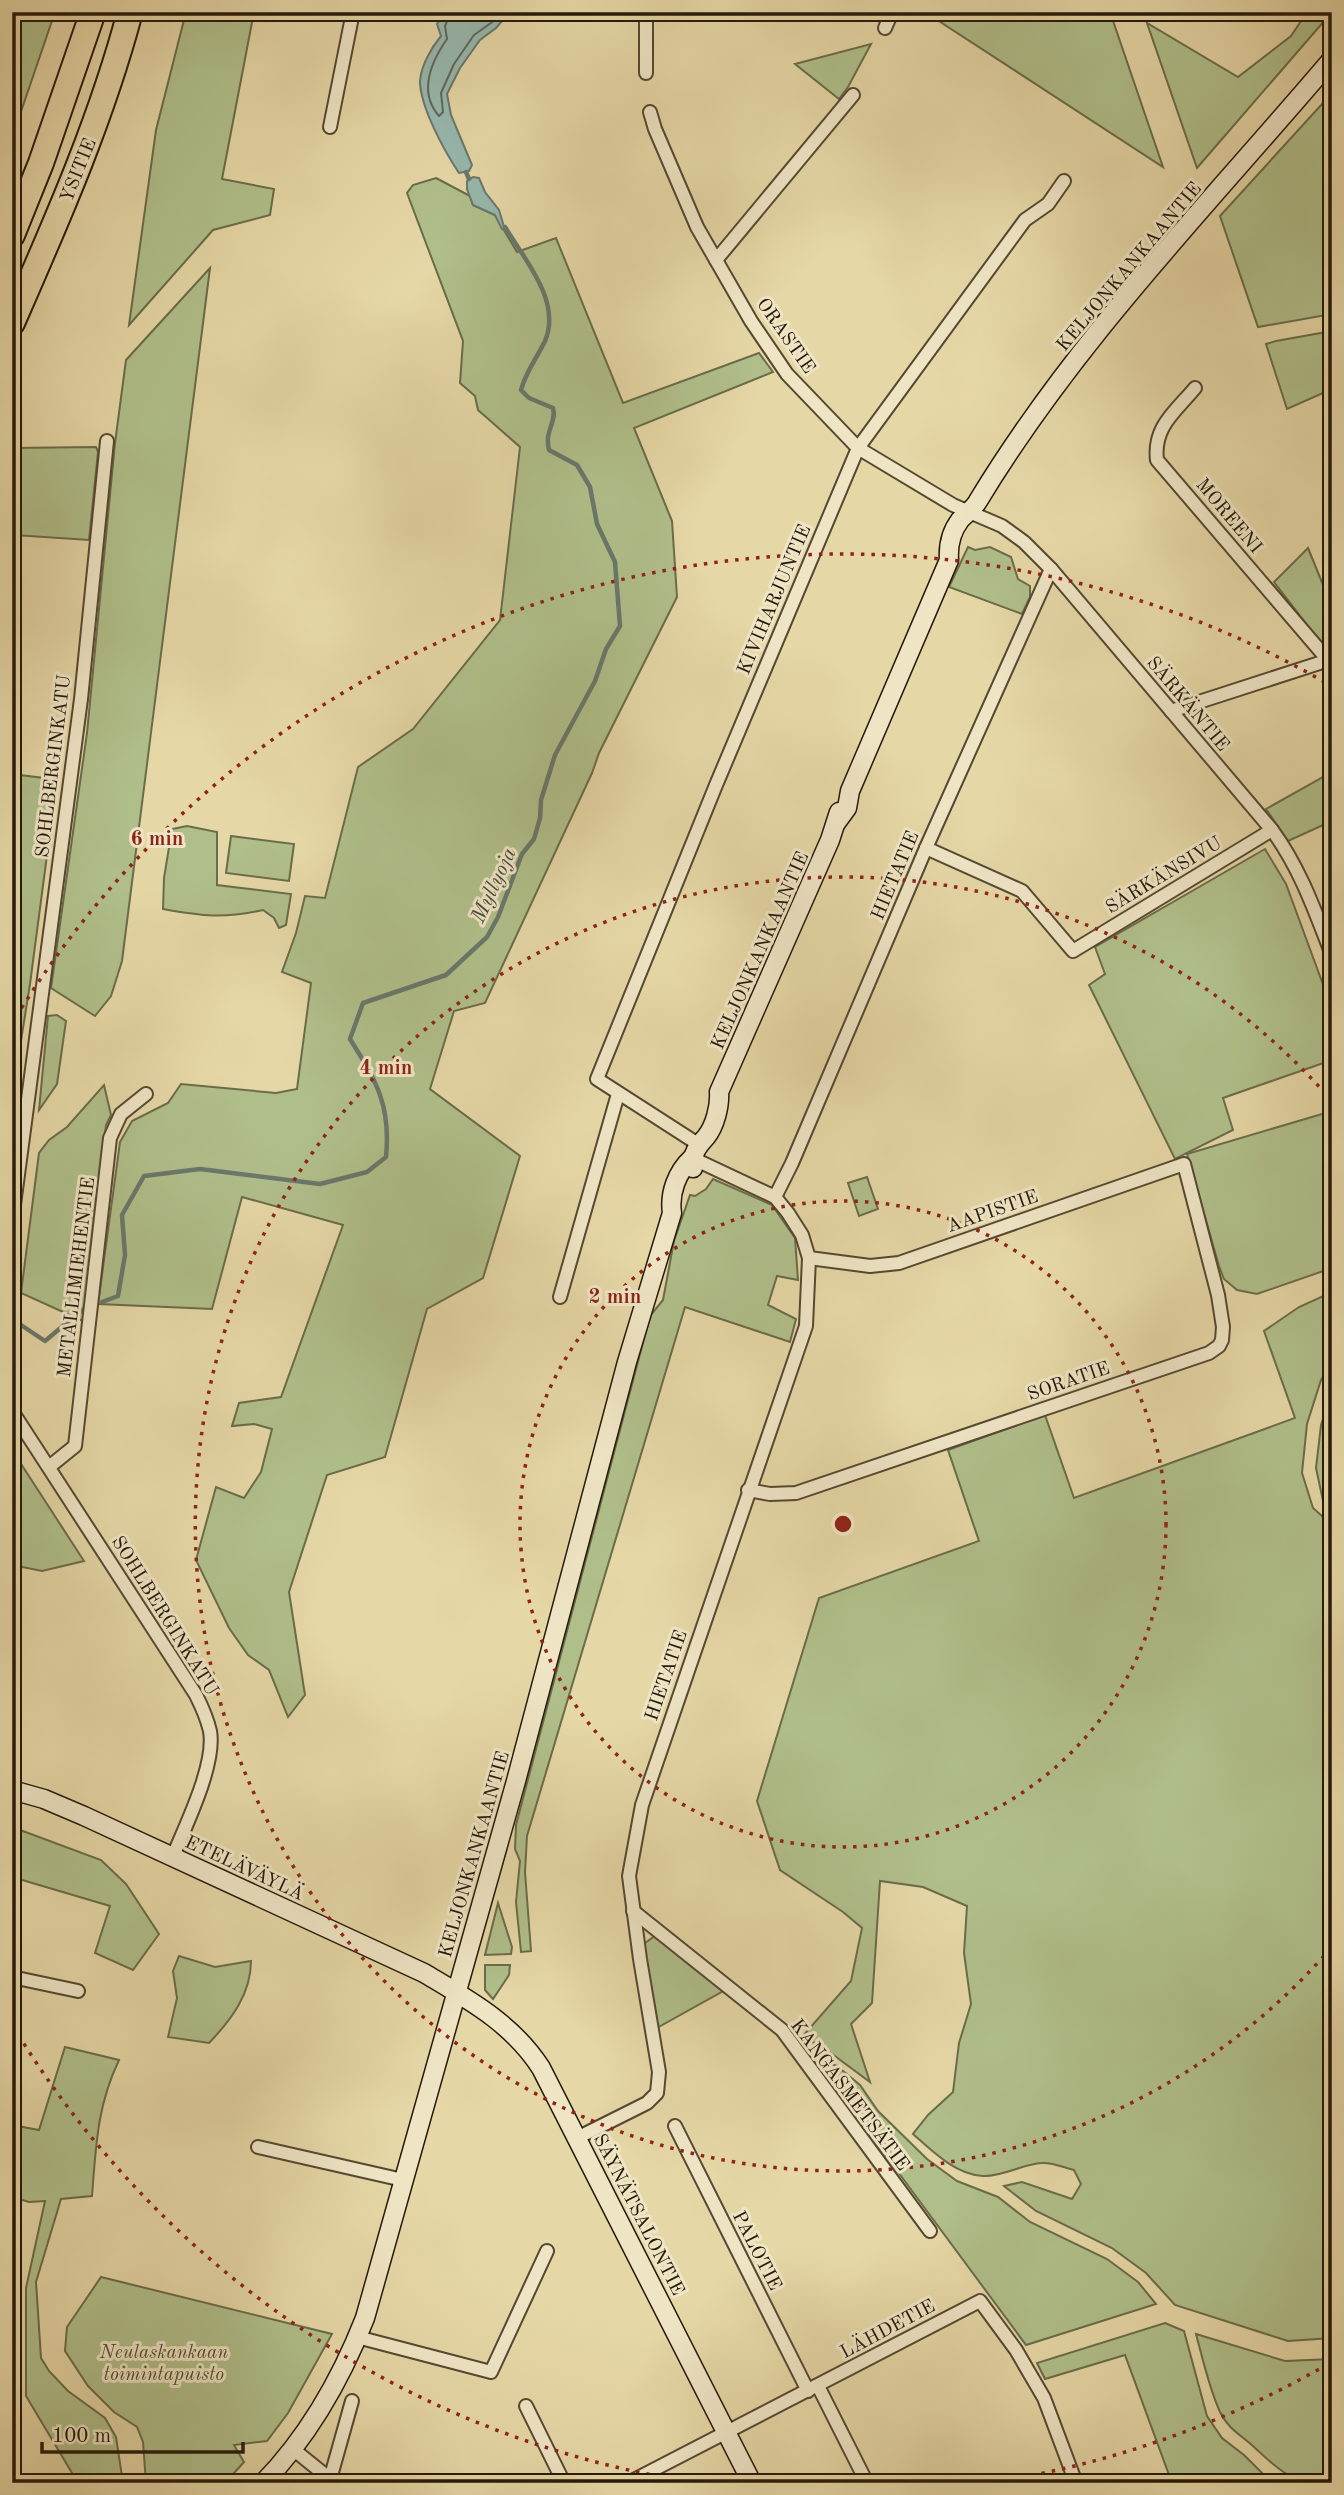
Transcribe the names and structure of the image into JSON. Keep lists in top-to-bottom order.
{
  "streets": {
    "highway": ["YSITIE"],
    "main road": ["KELJONKANKAANTIE", "ETELÄVÄYLÄ", "SÄYNÄTSALONTIE"],
    "street": [
      "ORASTIE",
      "MOREENI",
      "KIVIHARJUNTIE",
      "SÄRKÄNTIE",
      "SOHLBERGINKATU",
      "SÄRKÄNSIVU",
      "HIETATIE",
      "AAPISTIE",
      "METALLIMIEHENTIE",
      "SORATIE",
      "KANGASMETSÄTIE",
      "PALOTIE",
      "LÄHDETIE"
    ]
  },
  "crossings": [
    ["KELJONKANKAANTIE", "ORASTIE"],
    ["KELJONKANKAANTIE", "SÄRKÄNTIE"],
    ["KELJONKANKAANTIE", "HIETATIE"],
    ["KELJONKANKAANTIE", "ETELÄVÄYLÄ"],
    ["KELJONKANKAANTIE", "SÄYNÄTSALONTIE"],
    ["ORASTIE", "KIVIHARJUNTIE"],
    ["ORASTIE", "SÄRKÄNTIE"],
    ["KIVIHARJUNTIE", "HIETATIE"],
    ["SÄRKÄNTIE", "SÄRKÄNSIVU"],
    ["SÄRKÄNTIE", "HIETATIE"],
    ["SOHLBERGINKATU", "METALLIMIEHENTIE"],
    ["SOHLBERGINKATU", "ETELÄVÄYLÄ"],
    ["SÄRKÄNSIVU", "HIETATIE"],
    ["HIETATIE", "AAPISTIE"],
    ["HIETATIE", "SORATIE"],
    ["HIETATIE", "KANGASMETSÄTIE"],
    ["HIETATIE", "SÄYNÄTSALONTIE"],
    ["AAPISTIE", "SORATIE"],
    ["ETELÄVÄYLÄ", "SÄYNÄTSALONTIE"],
    ["SÄYNÄTSALONTIE", "LÄHDETIE"],
    ["PALOTIE", "LÄHDETIE"]
  ],
  "water": ["Myllyoja"],
  "parks": ["Neulaskankaan toimintapuisto"],
  "scale_bar": "100 m",
  "rings": ["6 min", "4 min", "2 min"]
}
